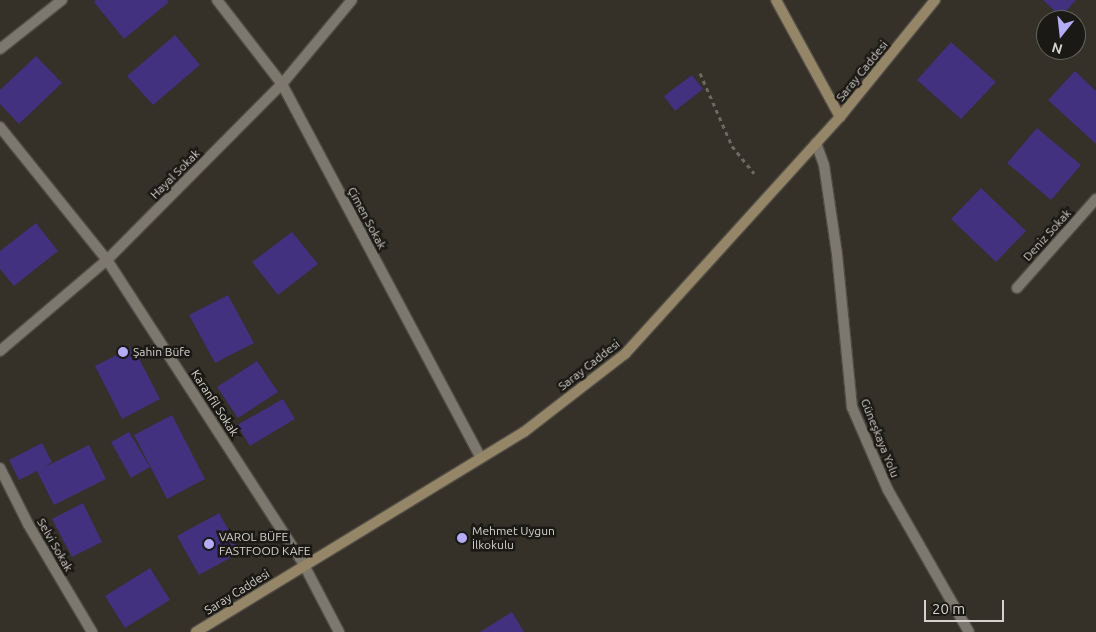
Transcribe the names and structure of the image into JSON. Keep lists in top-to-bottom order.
{
  "streets": {
    "street": [
      "Saray Caddesi",
      "Hayal Sokak",
      "Çimen Sokak",
      "Deniz Sokak",
      "Karanfil Sokak",
      "Güneşkaya Yolu",
      "Selvi Sokak"
    ]
  },
  "crossings": [
    ["Saray Caddesi", "Çimen Sokak"],
    ["Saray Caddesi", "Karanfil Sokak"],
    ["Saray Caddesi", "Güneşkaya Yolu"],
    ["Hayal Sokak", "Çimen Sokak"],
    ["Hayal Sokak", "Karanfil Sokak"]
  ],
  "places": ["Şahin Büfe", "Mehmet Uygun İlkokulu", "VAROL BÜFE FASTFOOD KAFE"],
  "scale_bar": "20 m",
  "north": "bottom"
}
